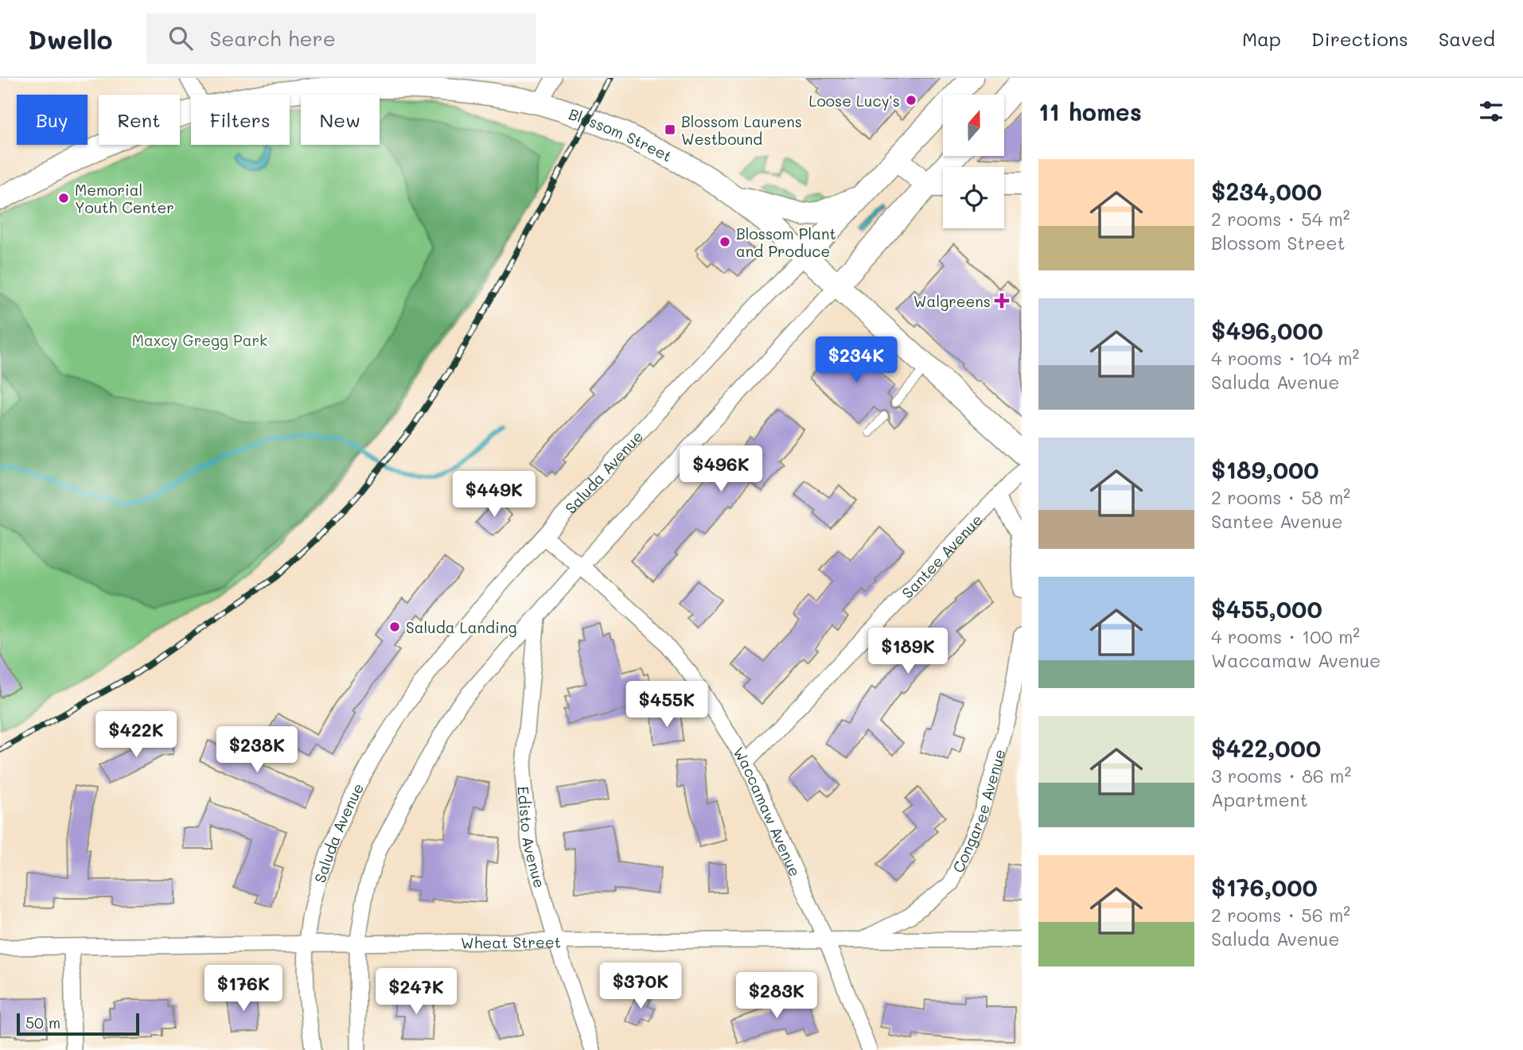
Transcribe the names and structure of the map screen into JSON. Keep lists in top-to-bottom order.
{
  "streets": {
    "main road": ["Blossom Street", "Saluda Avenue"],
    "street": [
      "Santee Avenue",
      "Congaree Avenue",
      "Waccamaw Avenue",
      "Edisto Avenue",
      "Wheat Street"
    ]
  },
  "crossings": [
    ["Blossom Street", "Saluda Avenue"],
    ["Saluda Avenue", "Waccamaw Avenue"],
    ["Saluda Avenue", "Wheat Street"],
    ["Santee Avenue", "Waccamaw Avenue"],
    ["Congaree Avenue", "Wheat Street"],
    ["Waccamaw Avenue", "Wheat Street"],
    ["Edisto Avenue", "Wheat Street"]
  ],
  "parks": ["Maxcy Gregg Park"],
  "places": {
    "other": [
      "Loose Lucy's",
      "Memorial Youth Center",
      "Blossom Plant and Produce",
      "Saluda Landing"
    ],
    "transit": ["Blossom Laurens Westbound"],
    "health": ["Walgreens"]
  },
  "scale_bar": "50 m",
  "north": "top",
  "page": {
    "header": "Dwello",
    "search": "Search here",
    "nav": ["Map", "Directions", "Saved"],
    "heading": "11 homes",
    "chip": [
      "Buy",
      "Rent",
      "Filters",
      "New"
    ],
    "list": [
      {
        "name": "$234,000",
        "note": "2 rooms · 54 m² · Blossom Street"
      },
      {
        "name": "$496,000",
        "note": "4 rooms · 104 m² · Saluda Avenue"
      },
      {
        "name": "$189,000",
        "note": "2 rooms · 58 m² · Santee Avenue"
      },
      {
        "name": "$455,000",
        "note": "4 rooms · 100 m² · Waccamaw Avenue"
      },
      {
        "name": "$422,000",
        "note": "3 rooms · 86 m² · Apartment"
      },
      {
        "name": "$176,000",
        "note": "2 rooms · 56 m² · Saluda Avenue"
      }
    ],
    "price": [
      "$234K",
      "$496K",
      "$449K",
      "$189K",
      "$455K",
      "$422K",
      "$238K",
      "$370K",
      "$176K",
      "$247K",
      "$283K"
    ],
    "scale": "50 m"
  }
}
